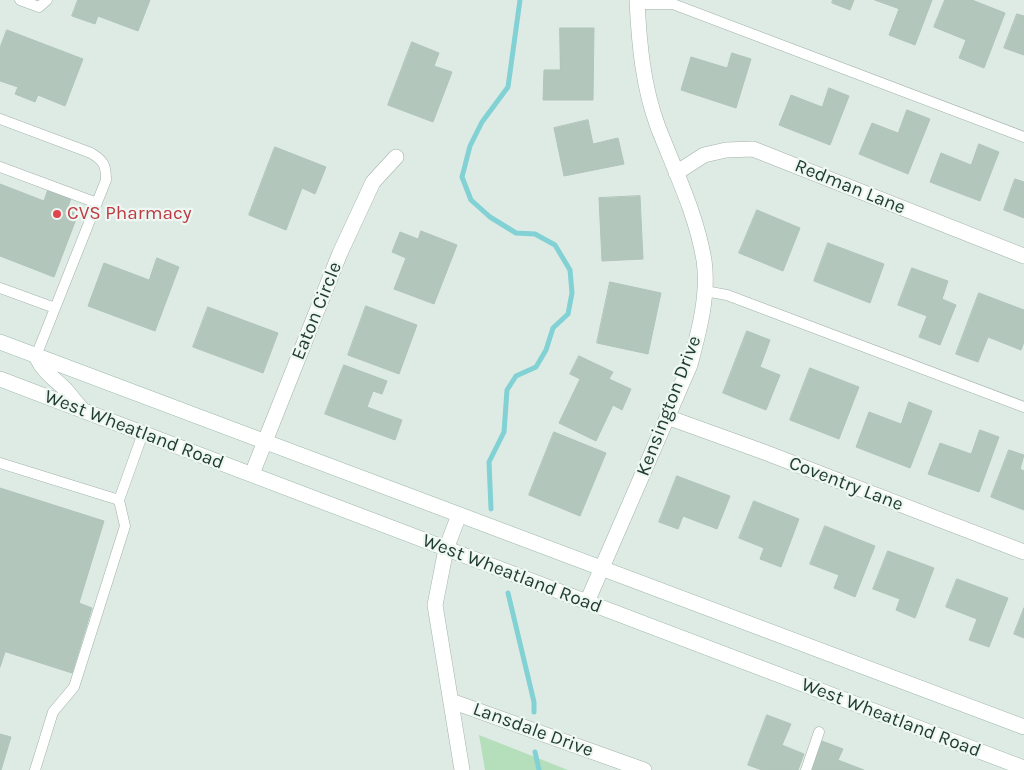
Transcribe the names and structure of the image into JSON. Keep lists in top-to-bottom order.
{
  "streets": {
    "main road": [
      "Redman Lane",
      "Eaton Circle",
      "Kensington Drive",
      "West Wheatland Road",
      "Coventry Lane",
      "Lansdale Drive"
    ]
  },
  "crossings": [
    ["Redman Lane", "Kensington Drive"],
    ["Eaton Circle", "West Wheatland Road"],
    ["Kensington Drive", "West Wheatland Road"],
    ["Kensington Drive", "Coventry Lane"]
  ],
  "places": ["CVS Pharmacy"]
}
